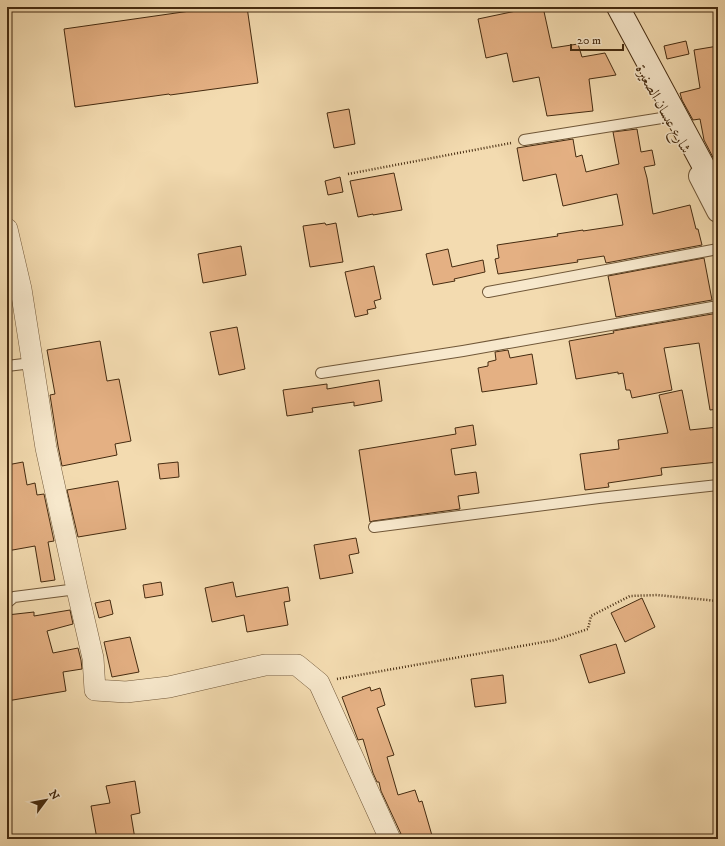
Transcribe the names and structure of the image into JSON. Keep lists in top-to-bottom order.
{
  "streets": {
    "street": ["شارع عبسان الصغيرة"]
  },
  "scale_bar": "20 m",
  "north": "top right"
}
